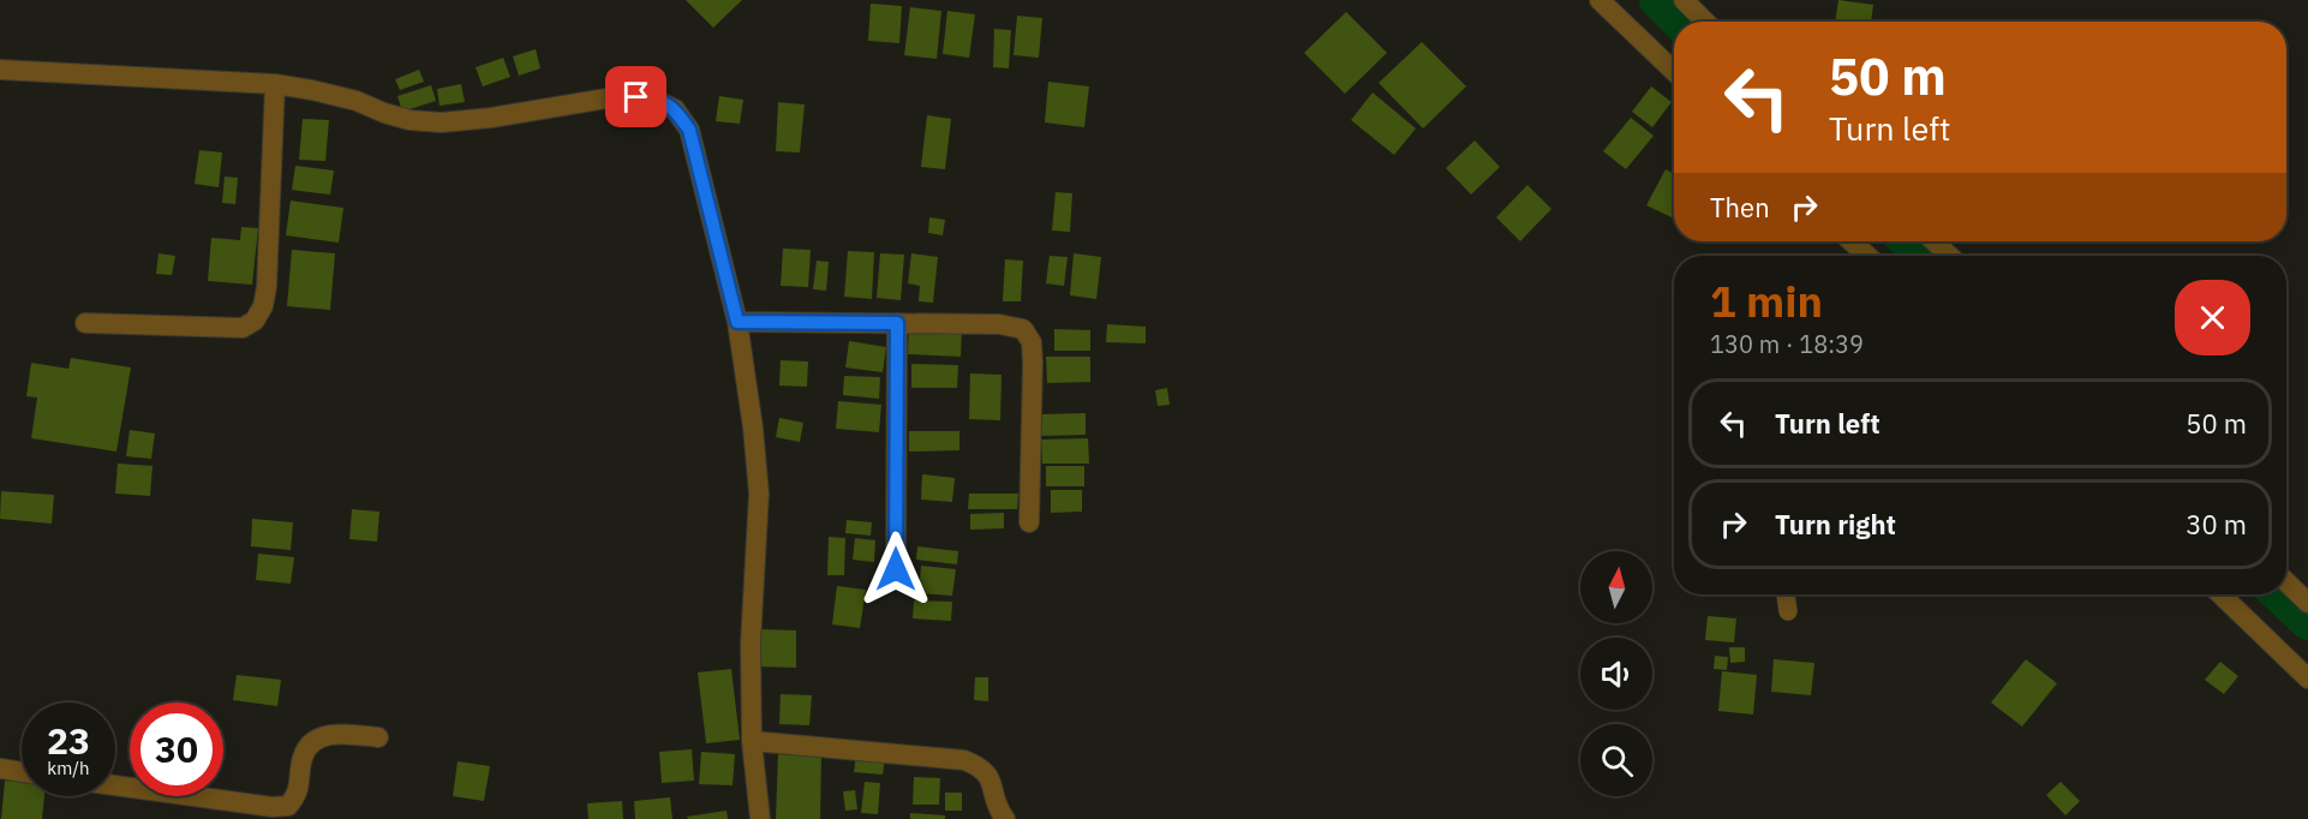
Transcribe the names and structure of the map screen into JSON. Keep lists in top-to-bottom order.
{
  "north": "top",
  "page": {
    "turn": ["50 m", "Turn left"],
    "then": "Then",
    "heading": ["1 min", "130 m · 18:39"],
    "list": [
      {
        "name": "Turn left",
        "value": "50 m"
      },
      {
        "name": "Turn right",
        "value": "30 m"
      }
    ],
    "speed": "23 km/h",
    "limit": "30"
  }
}
